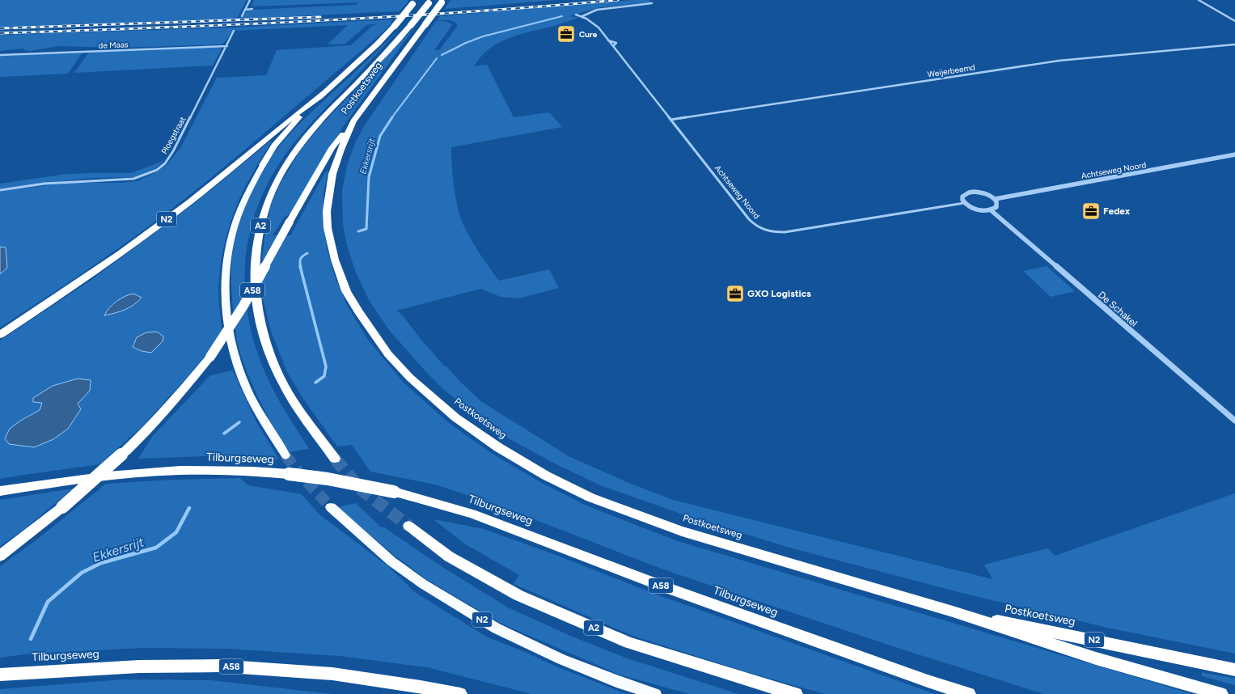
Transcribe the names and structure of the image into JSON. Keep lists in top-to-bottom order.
{
  "streets": {
    "highway": [
      "Postkoetsweg",
      "N2",
      "A2",
      "A58",
      "Tilburgseweg"
    ],
    "street": [
      "de Maas",
      "Weijerbeemd",
      "Ploegstraat",
      "Achtseweg Noord",
      "De Schakel"
    ]
  },
  "crossings": [
    ["de Maas", "Ploegstraat"],
    ["Weijerbeemd", "Achtseweg Noord"],
    ["Postkoetsweg", "N2"],
    ["Postkoetsweg", "A58"]
  ],
  "water": ["Ekkersrijt"],
  "places": {
    "office": ["Cure", "Fedex", "GXO Logistics"]
  }
}
